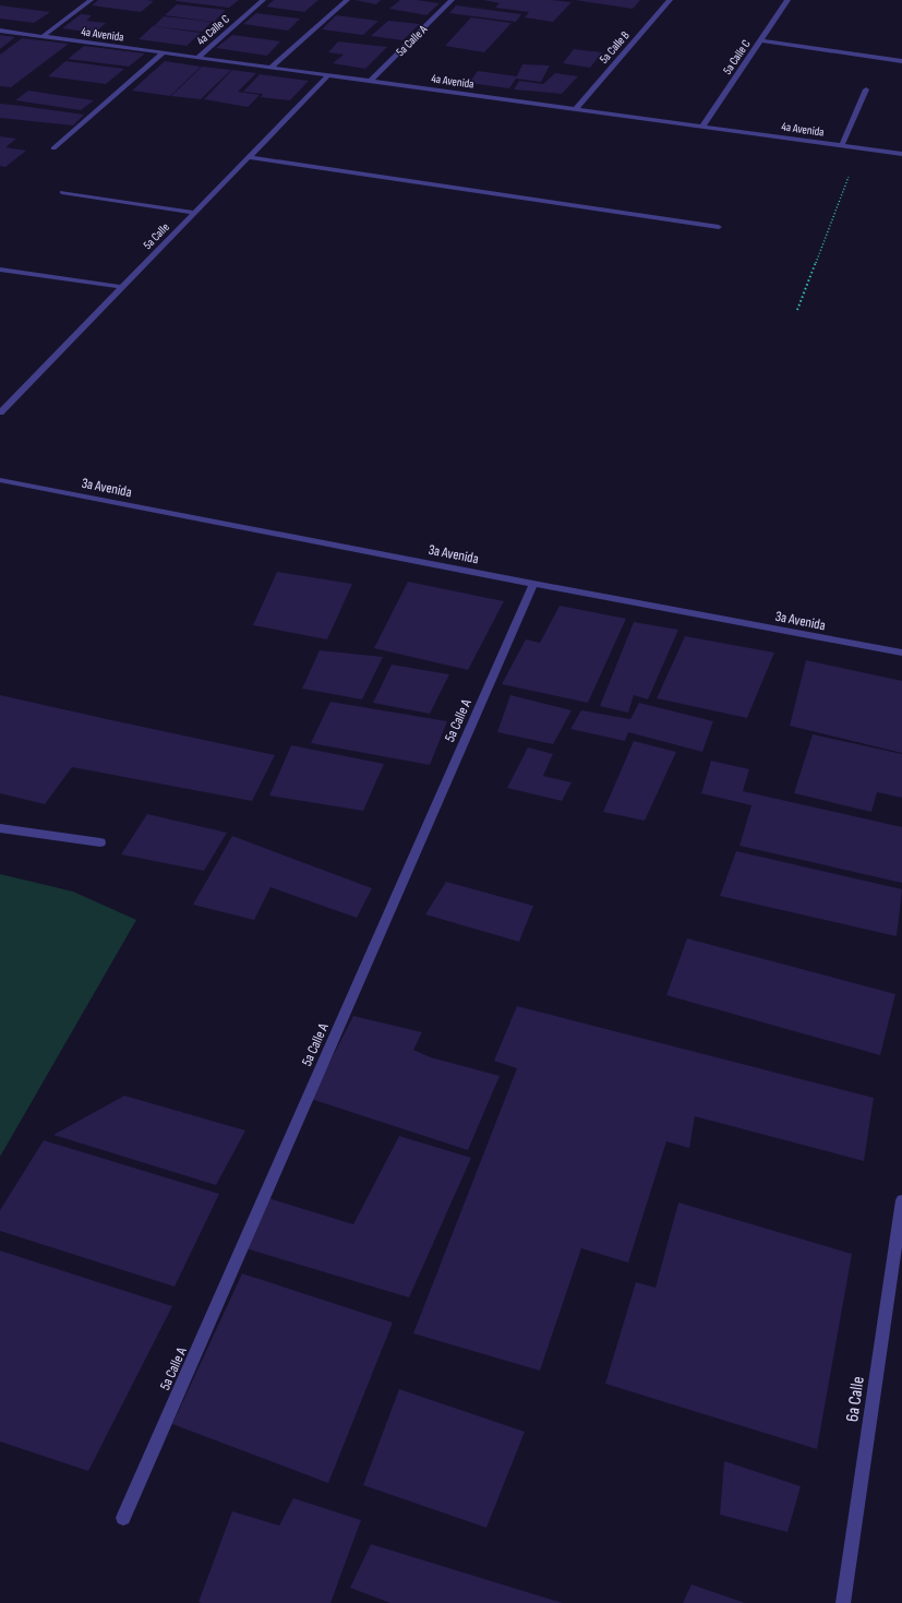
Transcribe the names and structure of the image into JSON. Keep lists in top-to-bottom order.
{
  "streets": {
    "street": [
      "4a Calle C",
      "4a Avenida",
      "5a Calle A",
      "5a Calle B",
      "5a Calle C",
      "5a Calle",
      "3a Avenida",
      "6a Calle"
    ]
  },
  "crossings": [
    ["4a Calle C", "4a Avenida"],
    ["4a Avenida", "5a Calle A"],
    ["4a Avenida", "5a Calle B"],
    ["4a Avenida", "5a Calle C"],
    ["4a Avenida", "5a Calle"],
    ["5a Calle A", "3a Avenida"]
  ]
}
